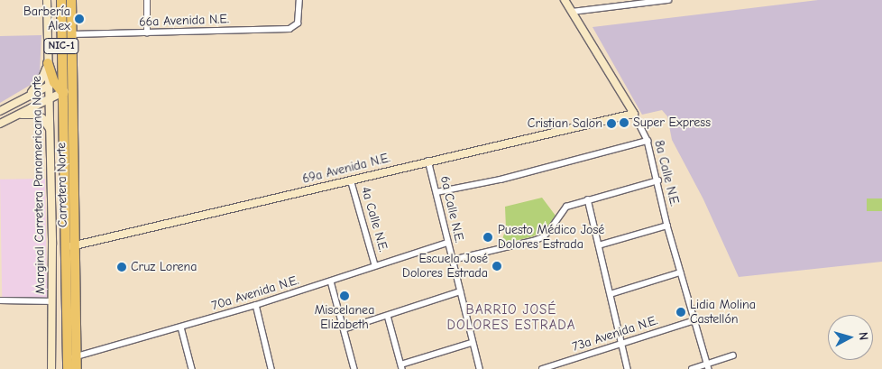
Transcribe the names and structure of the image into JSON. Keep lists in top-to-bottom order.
{
  "streets": {
    "highway": ["NIC-1", "Carretera Norte"],
    "street": [
      "66a Avenida N.E.",
      "69a Avenida N.E.",
      "8a Calle N.E.",
      "Marginal Carretera Panamericana Norte",
      "6a Calle N.E.",
      "4a Calle N.E.",
      "70a Avenida N.E.",
      "73a Avenida N.E."
    ]
  },
  "crossings": [
    ["66a Avenida N.E.", "Carretera Norte"],
    ["69a Avenida N.E.", "8a Calle N.E."],
    ["69a Avenida N.E.", "Carretera Norte"],
    ["69a Avenida N.E.", "6a Calle N.E."],
    ["69a Avenida N.E.", "4a Calle N.E."],
    ["8a Calle N.E.", "73a Avenida N.E."],
    ["Carretera Norte", "70a Avenida N.E."],
    ["6a Calle N.E.", "70a Avenida N.E."],
    ["4a Calle N.E.", "70a Avenida N.E."]
  ],
  "districts": ["BARRIO JOSÉ DOLORES ESTRADA"],
  "places": [
    "Barbería Alex",
    "Super Express",
    "Cristian Salon",
    "Puesto Médico José Dolores Estrada",
    "Escuela José Dolores Estrada",
    "Cruz Lorena",
    "Miscelanea Elizabeth",
    "Lidia Molina Castellón"
  ],
  "north": "right"
}
